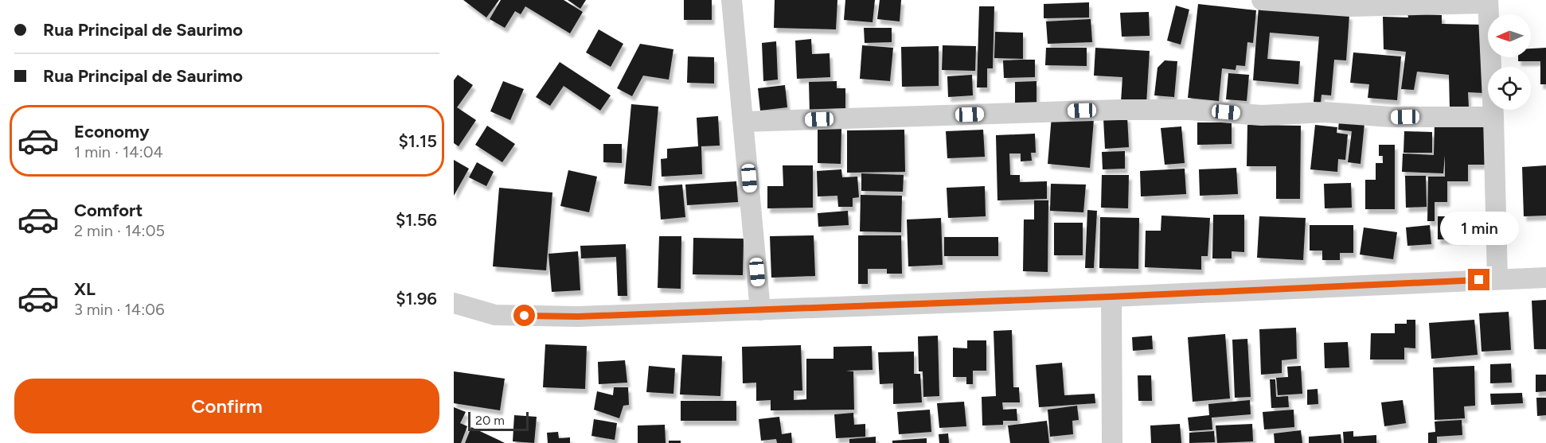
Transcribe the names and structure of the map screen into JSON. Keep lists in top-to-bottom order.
{
  "scale_bar": "20 m",
  "north": "left",
  "page": {
    "banner": ["Rua Principal de Saurimo", "Rua Principal de Saurimo"],
    "list": [
      {
        "name": "Economy",
        "note": "1 min · 14:04",
        "value": "$1.15"
      },
      {
        "name": "Comfort",
        "note": "2 min · 14:05",
        "value": "$1.56"
      },
      {
        "name": "XL",
        "note": "3 min · 14:06",
        "value": "$1.96"
      }
    ],
    "bubble": "1 min",
    "buttons": "Confirm",
    "scale": "20 m"
  }
}
